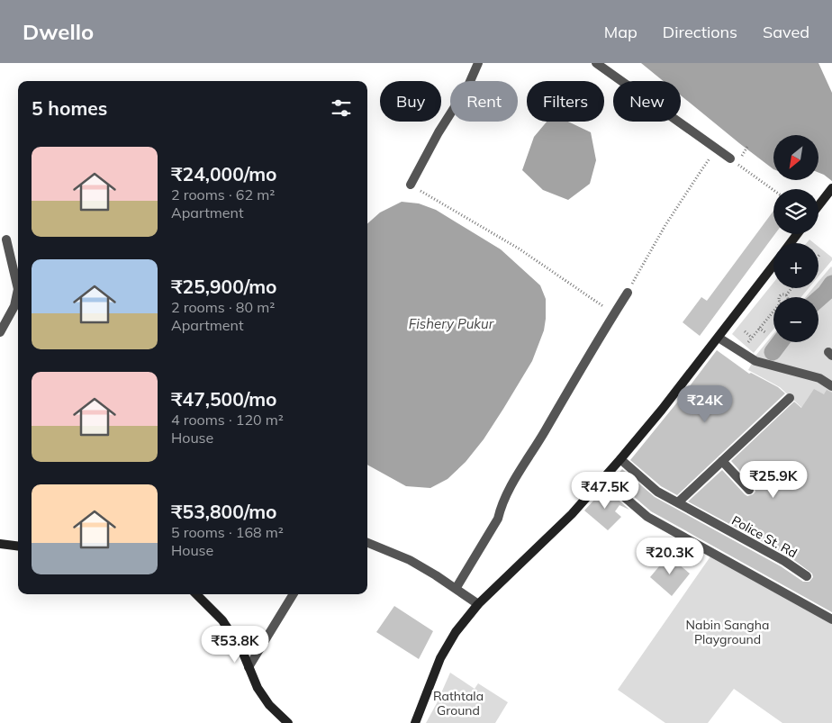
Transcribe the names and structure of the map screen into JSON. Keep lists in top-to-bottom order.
{
  "streets": {
    "street": ["Police St. Rd"]
  },
  "water": ["Fishery Pukur"],
  "parks": ["Nabin Sangha Playground", "Rathtala Ground"],
  "north": "bottom left",
  "page": {
    "header": "Dwello",
    "nav": ["Map", "Directions", "Saved"],
    "chip": [
      "Buy",
      "Rent",
      "Filters",
      "New"
    ],
    "heading": "5 homes",
    "map_buttons": ["+", "−"],
    "list": [
      {
        "name": "₹24,000/mo",
        "note": "2 rooms · 62 m² · Apartment"
      },
      {
        "name": "₹25,900/mo",
        "note": "2 rooms · 80 m² · Apartment"
      },
      {
        "name": "₹47,500/mo",
        "note": "4 rooms · 120 m² · House"
      },
      {
        "name": "₹53,800/mo",
        "note": "5 rooms · 168 m² · House"
      }
    ],
    "price": [
      "₹24K",
      "₹25.9K",
      "₹47.5K",
      "₹20.3K",
      "₹53.8K"
    ]
  }
}
